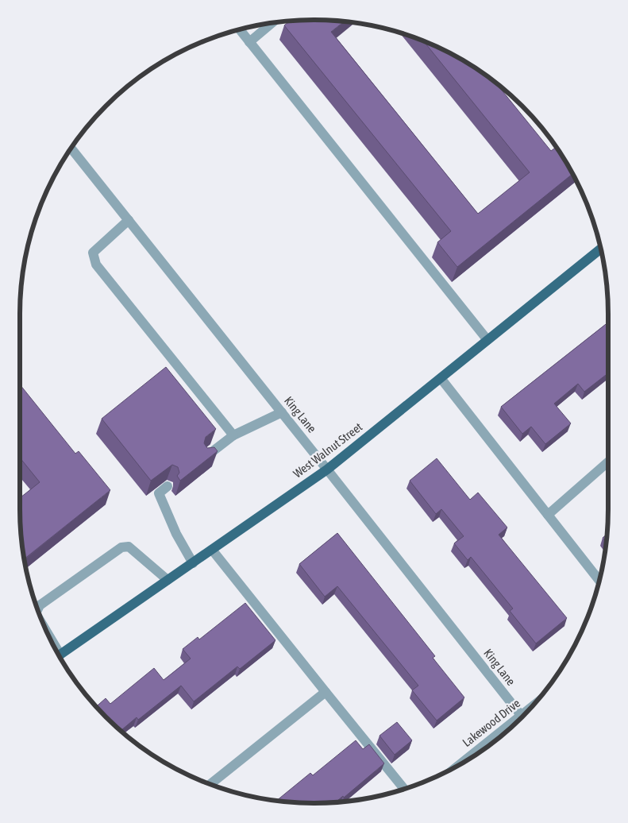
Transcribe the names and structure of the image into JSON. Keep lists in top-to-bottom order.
{
  "streets": {
    "main road": ["West Walnut Street"],
    "street": ["King Lane", "Lakewood Drive"]
  },
  "crossings": [
    ["King Lane", "West Walnut Street"]
  ]
}
